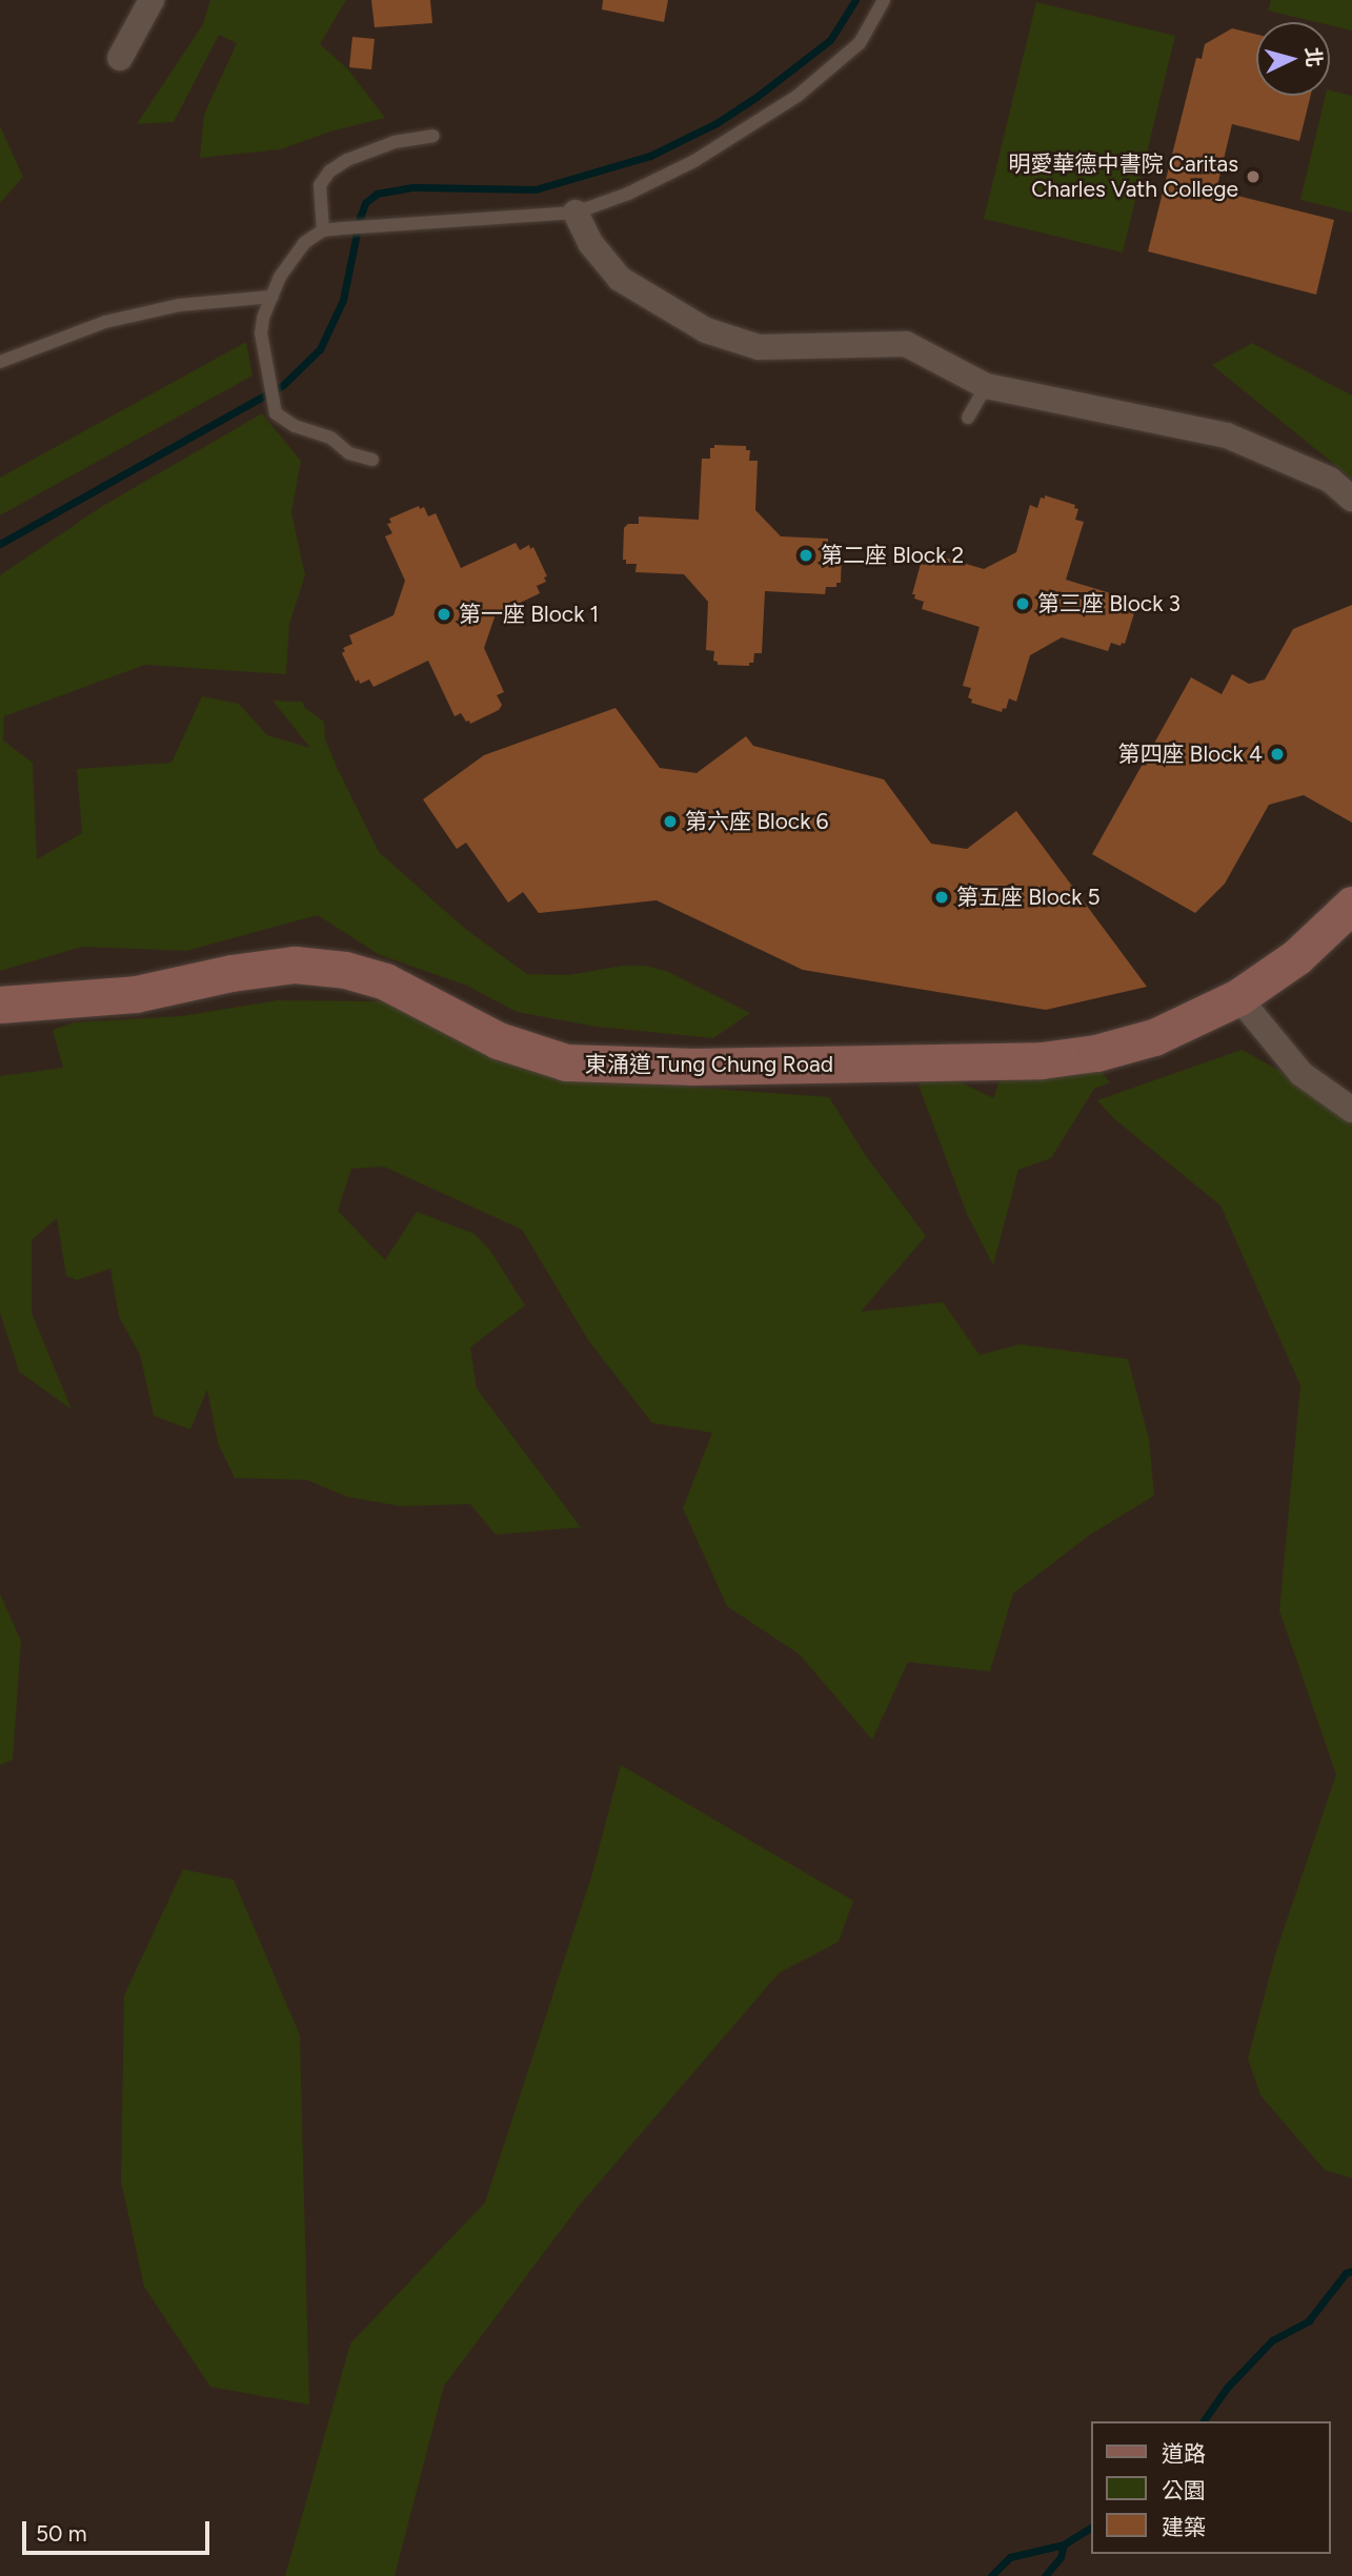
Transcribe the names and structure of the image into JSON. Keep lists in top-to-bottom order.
{
  "streets": {
    "main road": ["東涌道 Tung Chung Road"]
  },
  "places": [
    "明愛華德中書院 Caritas Charles Vath College",
    "第二座 Block 2",
    "第三座 Block 3",
    "第一座 Block 1",
    "第四座 Block 4",
    "第六座 Block 6",
    "第五座 Block 5"
  ],
  "legend": ["道路", "公園", "建築"],
  "scale_bar": "50 m",
  "north": "right"
}
